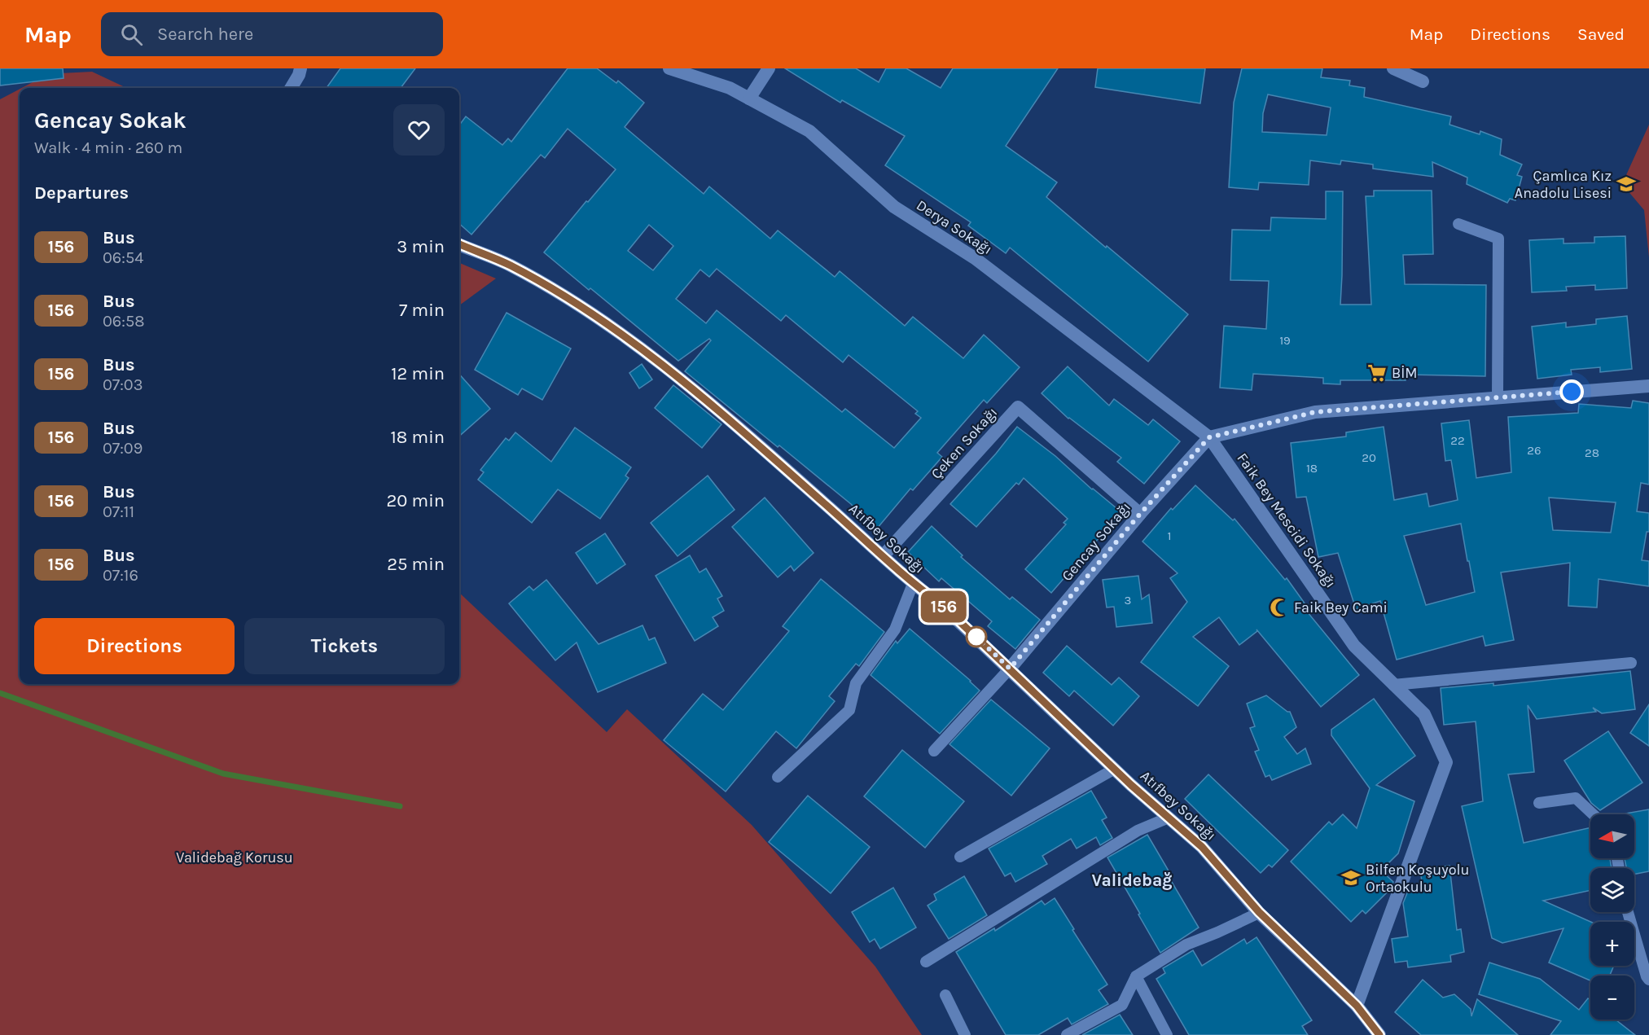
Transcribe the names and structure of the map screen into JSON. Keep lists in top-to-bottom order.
{
  "streets": {
    "street": [
      "Derya Sokağı",
      "Çeken Sokağı",
      "Faik Bey Mescidi Sokağı",
      "Atıfbey Sokağı",
      "Gencay Sokağı"
    ]
  },
  "crossings": [
    ["Derya Sokağı", "Faik Bey Mescidi Sokağı"],
    ["Derya Sokağı", "Gencay Sokağı"],
    ["Çeken Sokağı", "Atıfbey Sokağı"],
    ["Çeken Sokağı", "Gencay Sokağı"],
    ["Faik Bey Mescidi Sokağı", "Atıfbey Sokağı"],
    ["Faik Bey Mescidi Sokağı", "Gencay Sokağı"],
    ["Atıfbey Sokağı", "Gencay Sokağı"]
  ],
  "districts": ["Validebağ"],
  "parks": ["Validebağ Korusu"],
  "places": {
    "school or university": ["Çamlıca Kız Anadolu Lisesi", "Bilfen Koşuyolu Ortaokulu"],
    "supermarket": ["BİM"],
    "mosque": ["Faik Bey Cami"]
  },
  "lines": ["bus line 156"],
  "house_numbers": [
    "19",
    "22",
    "26",
    "28",
    "20",
    "18",
    "1",
    "3"
  ],
  "north": "left",
  "page": {
    "header": "Map",
    "search": "Search here",
    "nav": ["Map", "Directions", "Saved"],
    "on_map": "156",
    "heading": [
      ["Gencay Sokak", "Walk · 4 min · 260 m"],
      "Departures"
    ],
    "list": [
      {
        "mark": "156",
        "name": "Bus",
        "note": "06:54",
        "value": "3 min"
      },
      {
        "mark": "156",
        "name": "Bus",
        "note": "06:58",
        "value": "7 min"
      },
      {
        "mark": "156",
        "name": "Bus",
        "note": "07:03",
        "value": "12 min"
      },
      {
        "mark": "156",
        "name": "Bus",
        "note": "07:09",
        "value": "18 min"
      },
      {
        "mark": "156",
        "name": "Bus",
        "note": "07:11",
        "value": "20 min"
      },
      {
        "mark": "156",
        "name": "Bus",
        "note": "07:16",
        "value": "25 min"
      }
    ],
    "buttons": ["Directions", "Tickets"],
    "map_buttons": ["+", "−"]
  }
}
